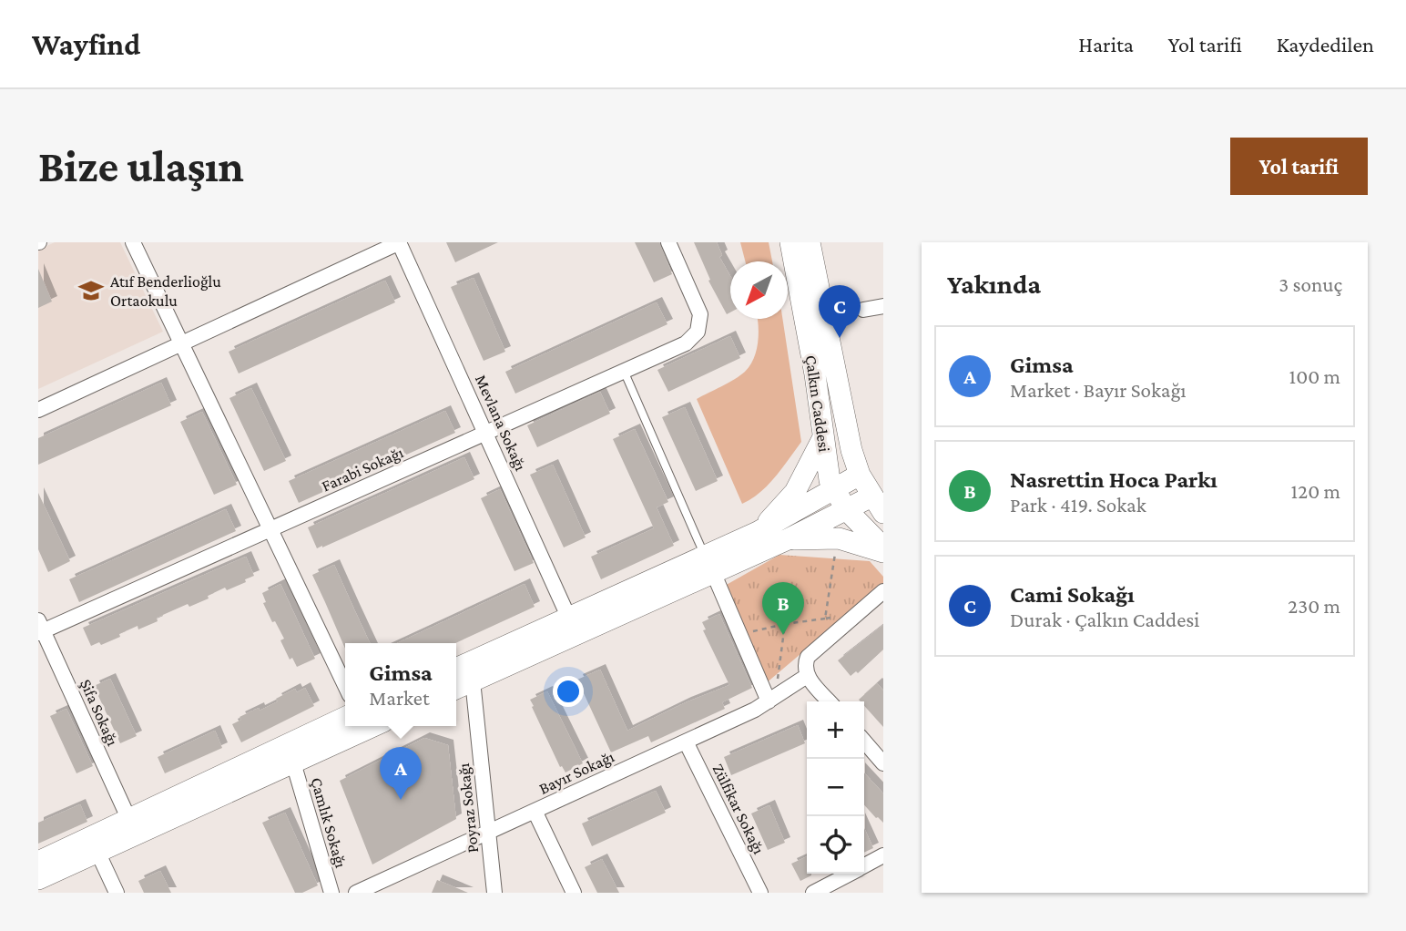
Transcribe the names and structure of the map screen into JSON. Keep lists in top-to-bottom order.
{
  "streets": {
    "main road": ["Çalkın Caddesi"],
    "street": [
      "Mevlana Sokağı",
      "Farabi Sokağı",
      "Şifa Sokağı",
      "Bayır Sokağı",
      "Poyraz Sokağı",
      "Zülfikar Sokağı",
      "Çamlık Sokağı"
    ]
  },
  "crossings": [
    ["Mevlana Sokağı", "Farabi Sokağı"],
    ["Farabi Sokağı", "Şifa Sokağı"],
    ["Bayır Sokağı", "Poyraz Sokağı"],
    ["Bayır Sokağı", "Zülfikar Sokağı"]
  ],
  "places": {
    "school or university": ["Atıf Benderlioğlu Ortaokulu"]
  },
  "north": "bottom left",
  "page": {
    "header": "Wayfind",
    "nav": ["Harita", "Yol tarifi", "Kaydedilen"],
    "buttons": "Yol tarifi",
    "title": "Bize ulaşın",
    "heading": ["Yakında", "3 sonuç"],
    "pins": ["C", "B", "A"],
    "list": [
      {
        "mark": "A",
        "name": "Gimsa",
        "note": "Market · Bayır Sokağı",
        "value": "100 m"
      },
      {
        "mark": "B",
        "name": "Nasrettin Hoca Parkı",
        "note": "Park · 419. Sokak",
        "value": "120 m"
      },
      {
        "mark": "C",
        "name": "Cami Sokağı",
        "note": "Durak · Çalkın Caddesi",
        "value": "230 m"
      }
    ],
    "popup": ["Gimsa", "Market"],
    "map_buttons": ["+", "−"]
  }
}
